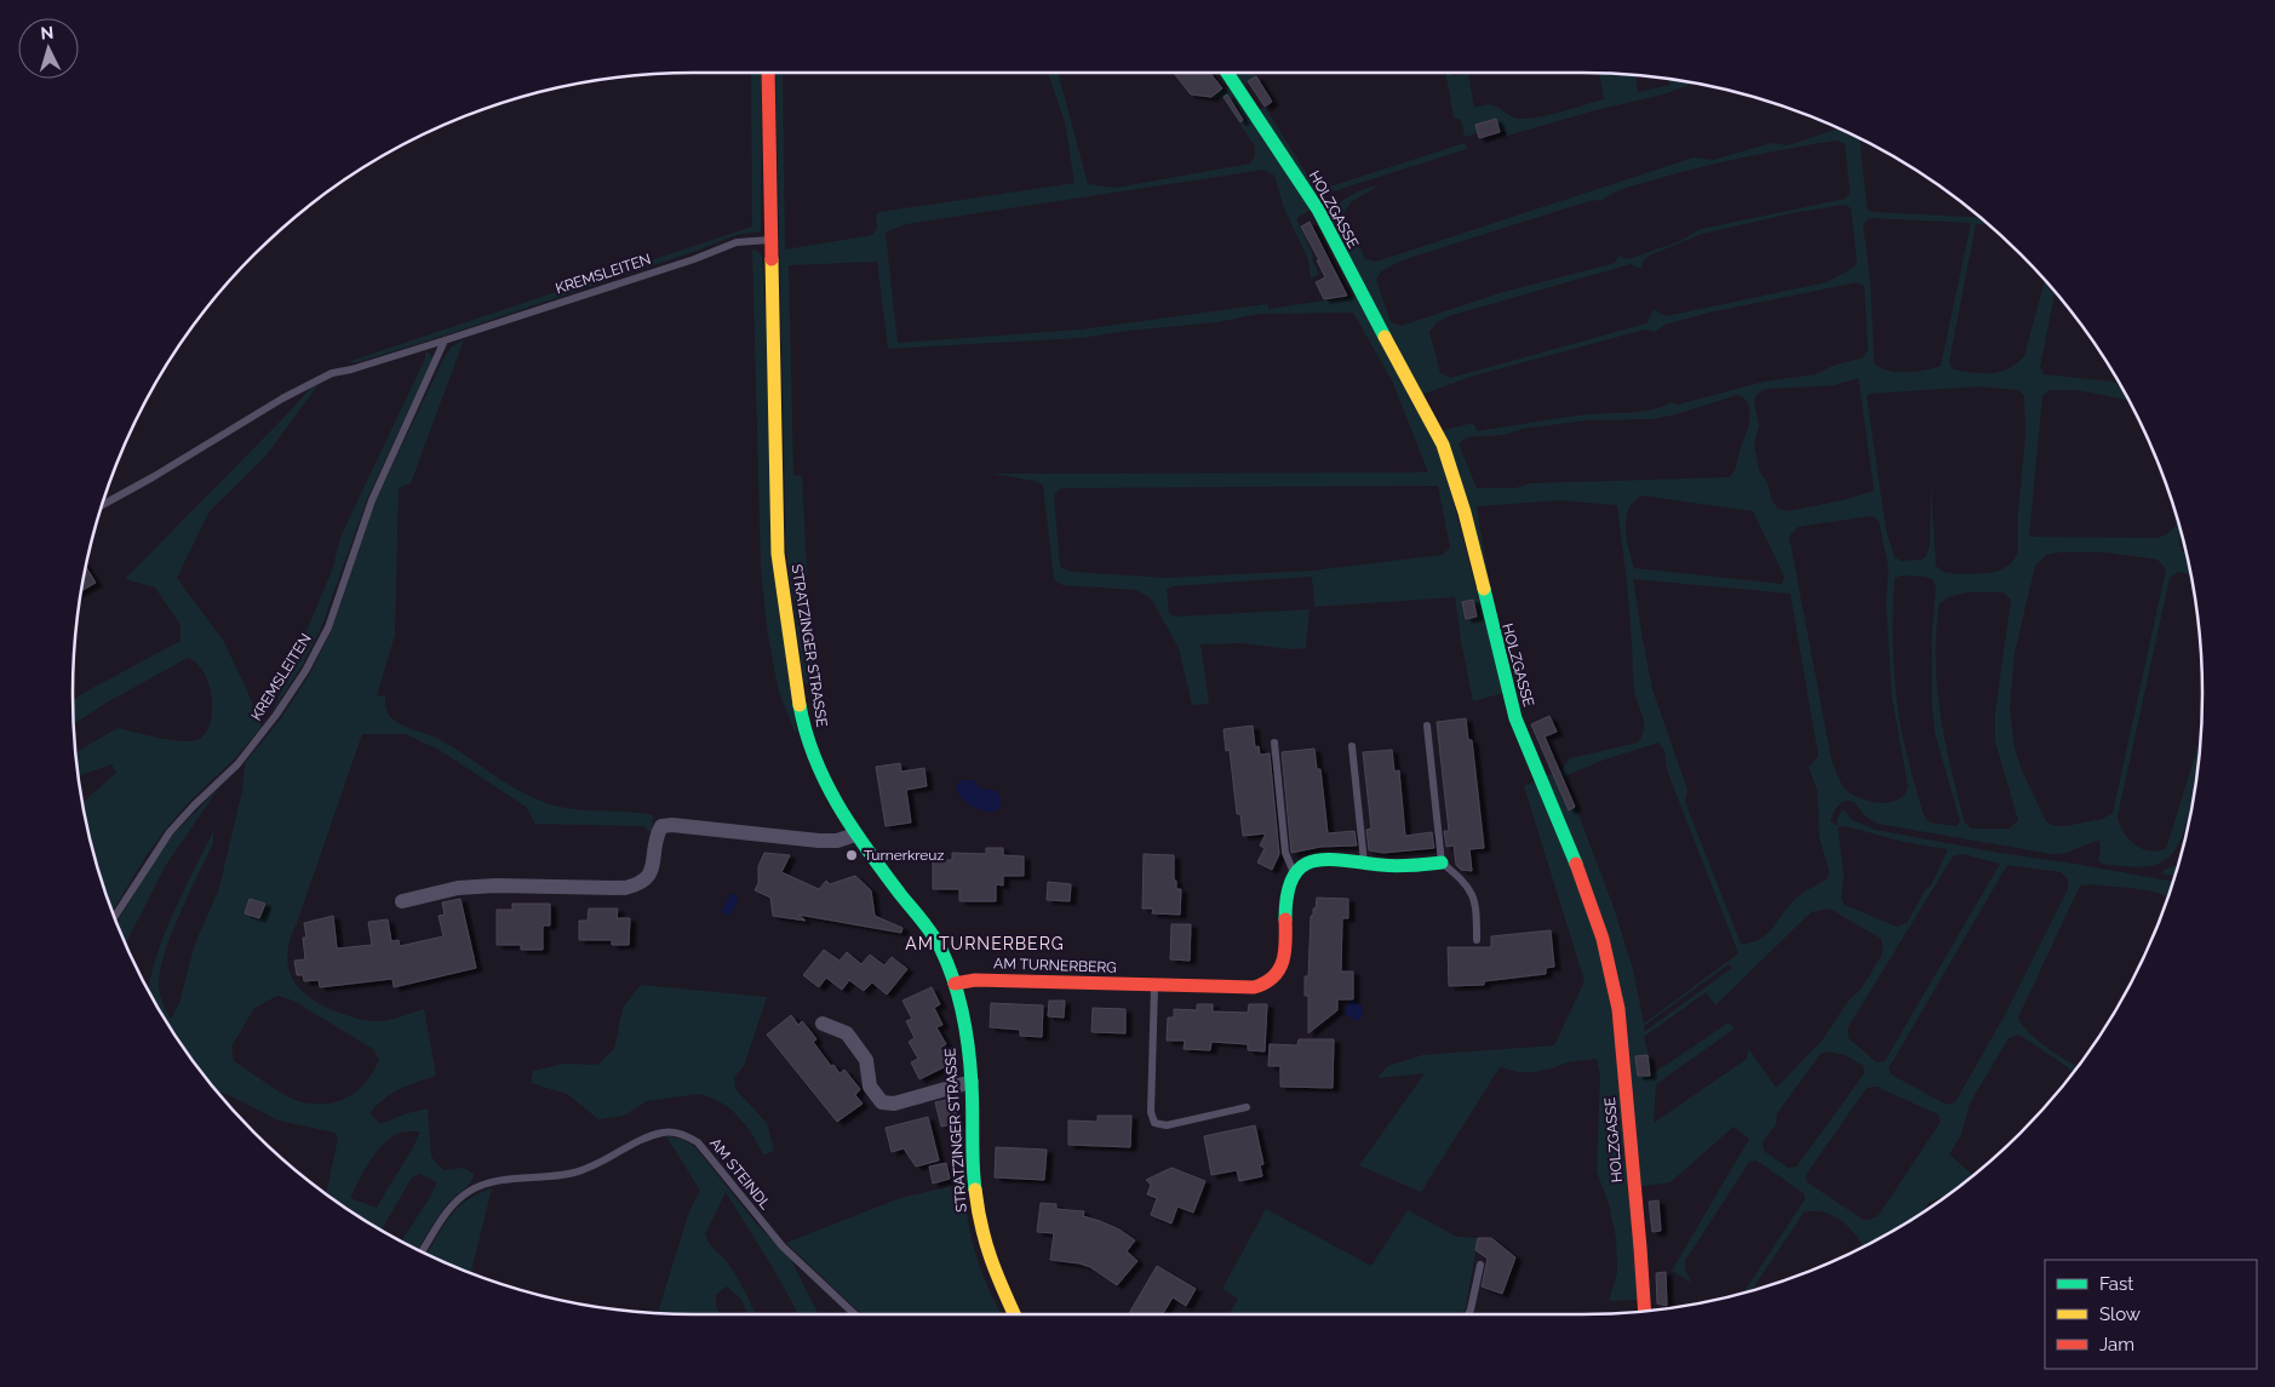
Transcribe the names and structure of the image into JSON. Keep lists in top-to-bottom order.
{
  "streets": {
    "street": ["HOLZGASSE", "STRATZINGER STRASSE", "AM TURNERBERG"],
    "lane": ["KREMSLEITEN", "AM STEINDL"]
  },
  "crossings": [
    ["KREMSLEITEN", "STRATZINGER STRASSE"],
    ["STRATZINGER STRASSE", "AM TURNERBERG"]
  ],
  "districts": ["AM TURNERBERG"],
  "places": ["Turnerkreuz"],
  "legend": ["Fast", "Slow", "Jam"],
  "north": "top"
}
